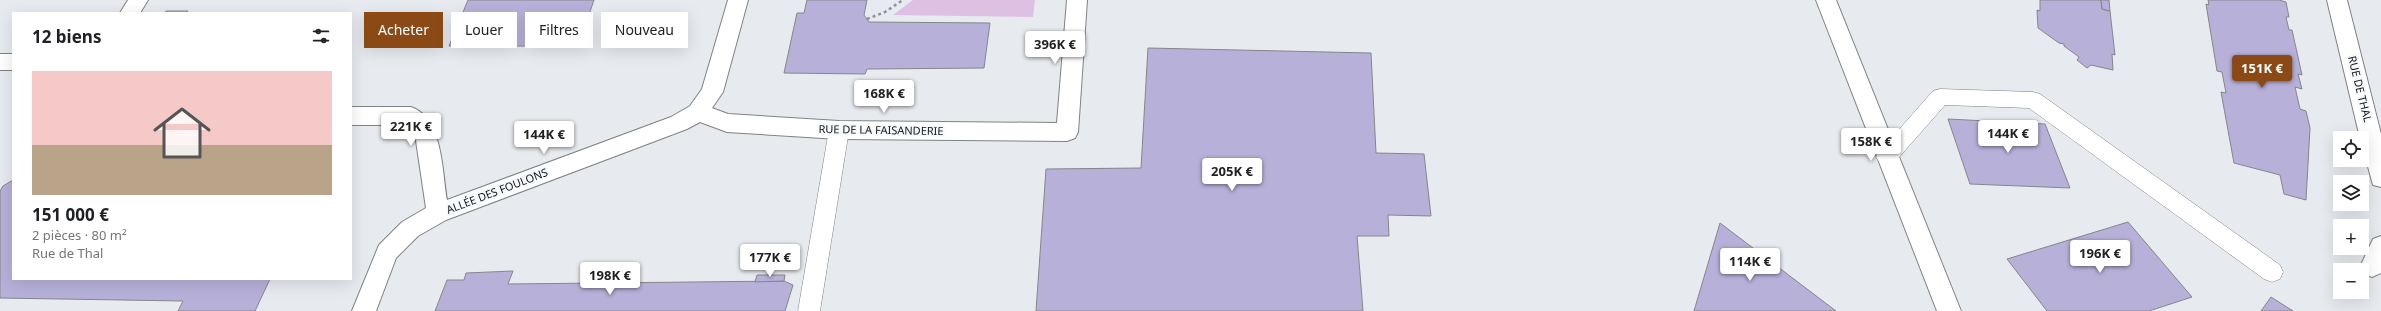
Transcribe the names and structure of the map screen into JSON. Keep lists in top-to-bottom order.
{
  "streets": {
    "street": ["RUE DE THAL", "RUE DE LA FAISANDERIE", "ALLÉE DES FOULONS"]
  },
  "crossings": [
    ["RUE DE LA FAISANDERIE", "ALLÉE DES FOULONS"]
  ],
  "page": {
    "chip": [
      "Acheter",
      "Louer",
      "Filtres",
      "Nouveau"
    ],
    "heading": "12 biens",
    "price": [
      "396K €",
      "151K €",
      "168K €",
      "221K €",
      "144K €",
      "144K €",
      "158K €",
      "205K €",
      "196K €",
      "177K €",
      "114K €",
      "198K €"
    ],
    "list": [
      {
        "name": "151 000 €",
        "note": "2 pièces · 80 m² · Rue de Thal"
      }
    ],
    "map_buttons": ["+", "−"]
  }
}
